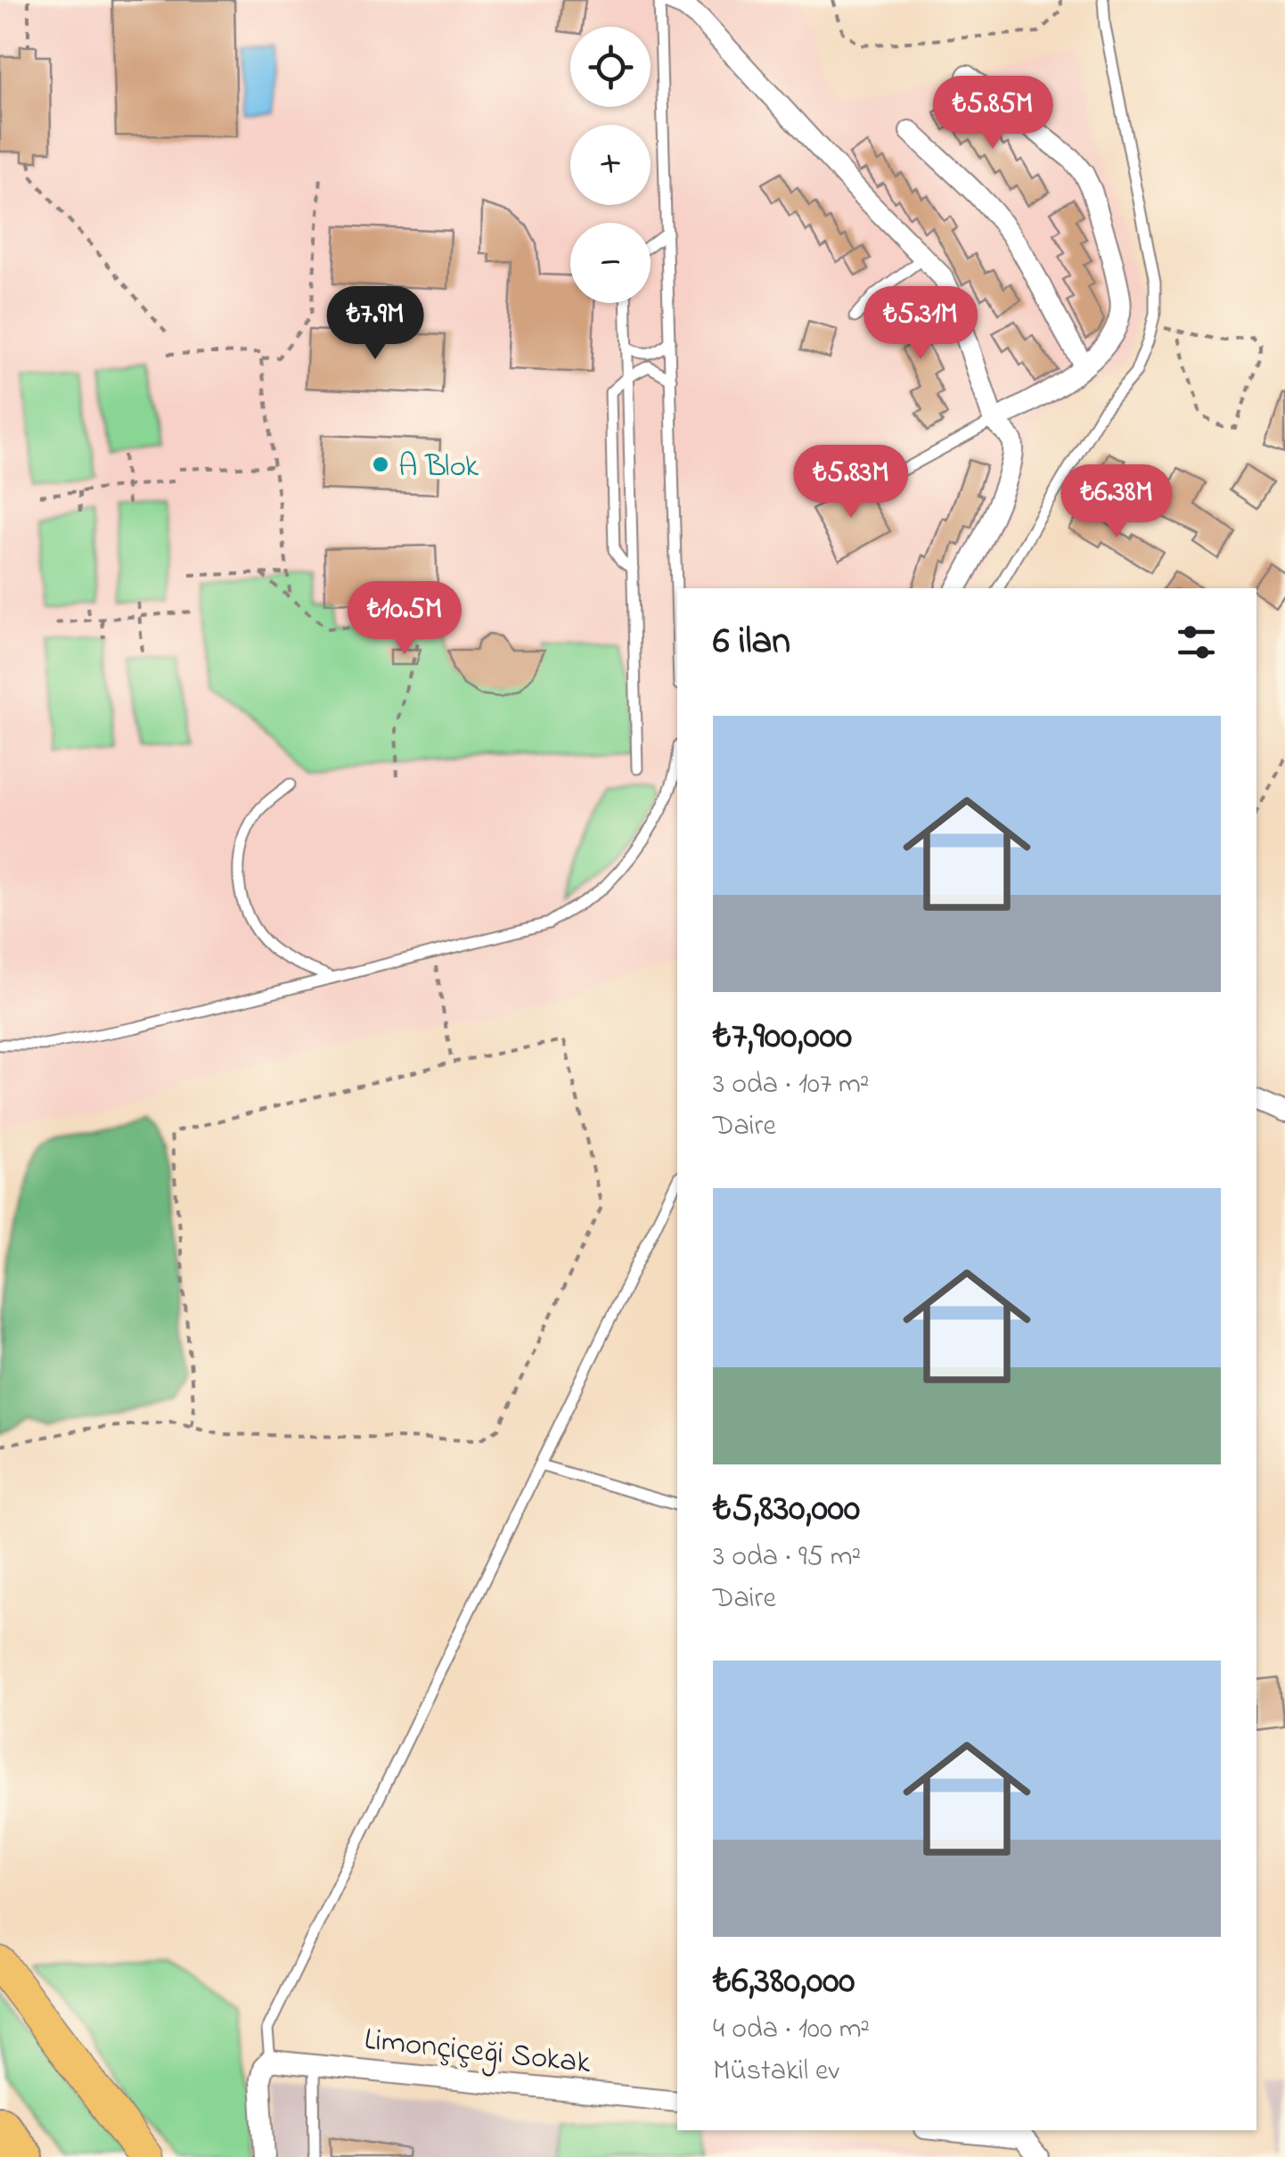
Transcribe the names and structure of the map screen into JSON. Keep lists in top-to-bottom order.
{
  "streets": {
    "street": ["Limonçiçeği Sokak"]
  },
  "places": ["A Blok"],
  "page": {
    "map_buttons": ["+", "−"],
    "price": [
      "₺5.85M",
      "₺7.9M",
      "₺5.31M",
      "₺5.83M",
      "₺6.38M",
      "₺10.5M"
    ],
    "heading": "6 ilan",
    "list": [
      {
        "name": "₺7,900,000",
        "note": "3 oda · 107 m² · Daire"
      },
      {
        "name": "₺5,830,000",
        "note": "3 oda · 95 m² · Daire"
      },
      {
        "name": "₺6,380,000",
        "note": "4 oda · 100 m² · Müstakil ev"
      }
    ]
  }
}
